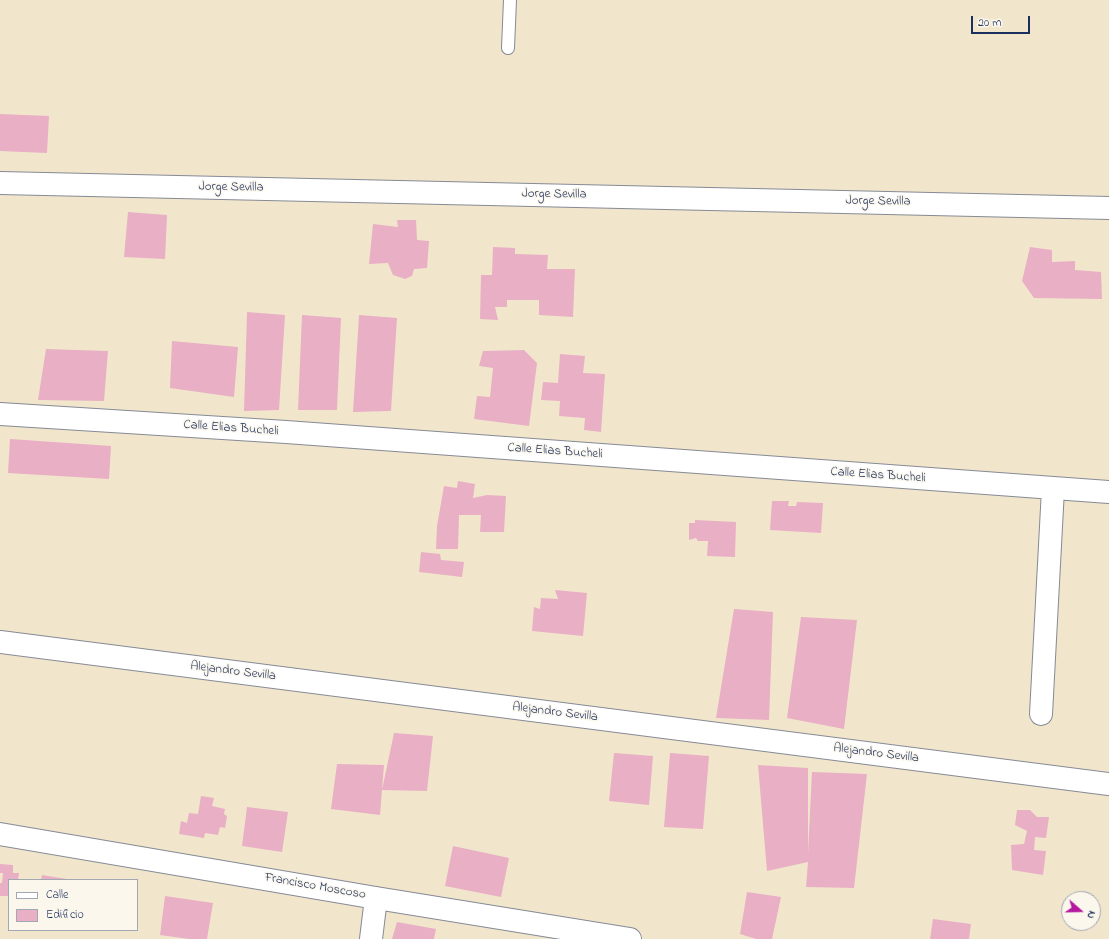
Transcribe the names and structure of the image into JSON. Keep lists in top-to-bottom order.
{
  "streets": {
    "street": [
      "Jorge Sevilla",
      "Calle Elias Bucheli",
      "Alejandro Sevilla",
      "Francisco Moscoso"
    ]
  },
  "legend": ["Calle", "Edificio"],
  "scale_bar": "20 m",
  "north": "right"
}
